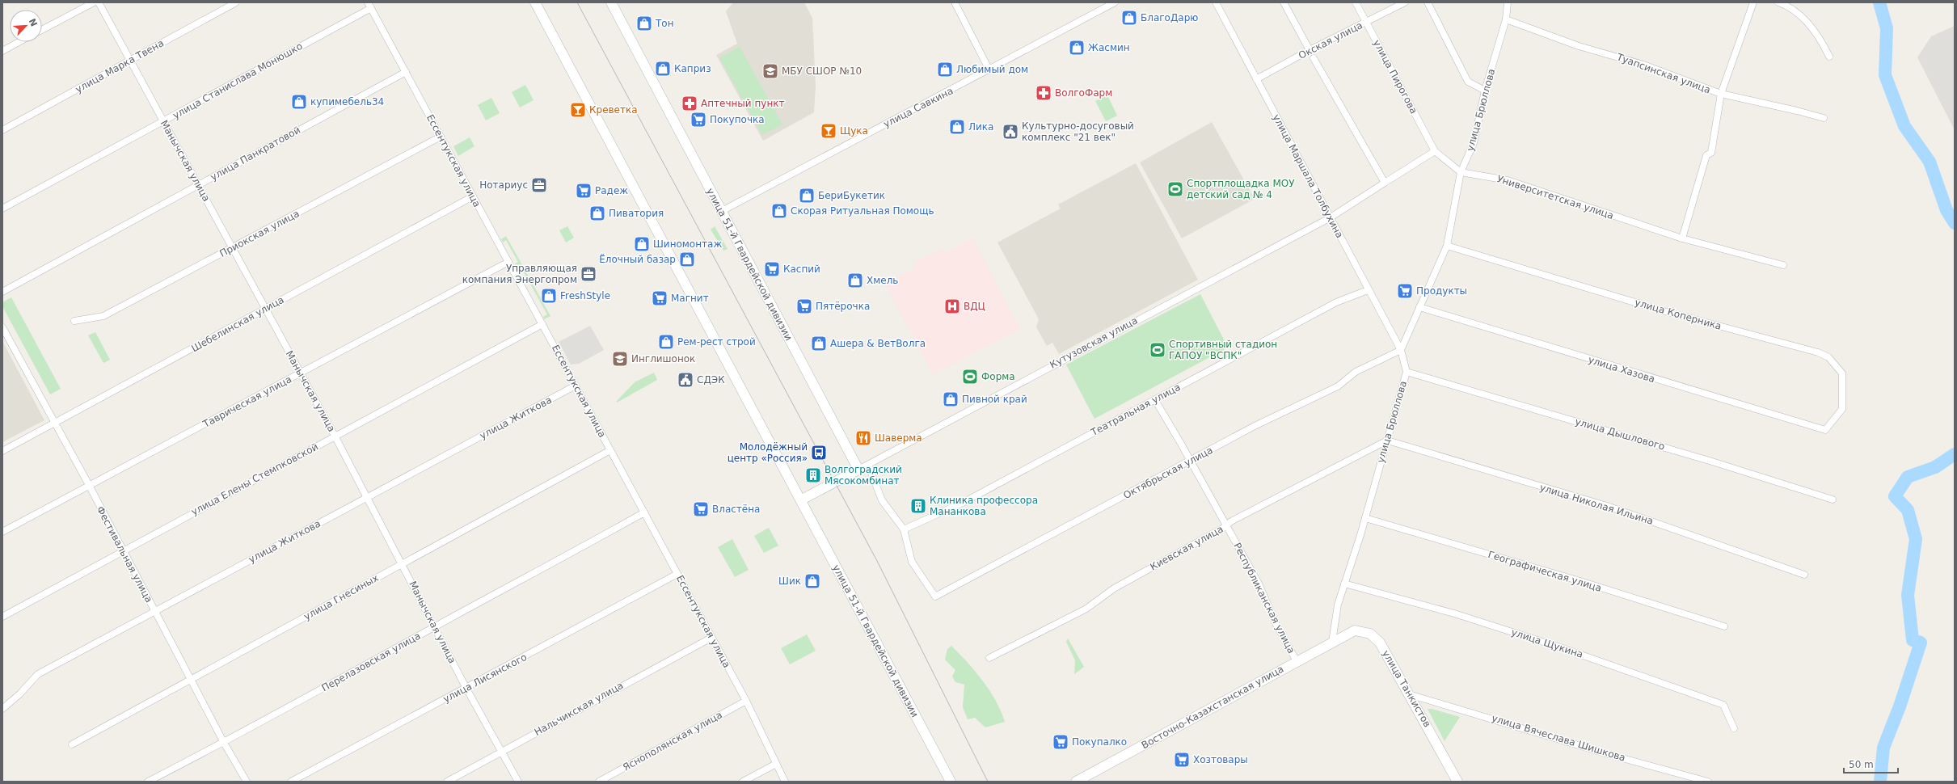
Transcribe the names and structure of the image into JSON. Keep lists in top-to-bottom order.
{
  "streets": {
    "main road": ["улица 51-й Гвардейской дивизии", "улица Танкистов", "Восточно-Казахстанская улица"],
    "street": [
      "Окская улица",
      "улица Марка Твена",
      "Туапсинская улица",
      "улица Пирогова",
      "улица Станислава Монюшко",
      "улица Савкина",
      "улица Брюллова",
      "улица Панкратовой",
      "Манычская улица",
      "Ессентукская улица",
      "улица Маршала Толбухина",
      "Университетская улица",
      "Приокская улица",
      "улица Коперника",
      "Шебелинская улица",
      "Кутузовская улица",
      "улица Хазова",
      "Таврическая улица",
      "Театральная улица",
      "улица Житкова",
      "улица Дышлового",
      "Октябрьская улица",
      "улица Елены Стемпковской",
      "улица Николая Ильина",
      "Киевская улица",
      "Фестивальная улица",
      "Географическая улица",
      "улица Гнесиных",
      "Республиканская улица",
      "улица Щукина",
      "Перелазовская улица",
      "улица Лисянского",
      "Нальчикская улица",
      "улица Вячеслава Шишкова",
      "Яснополянская улица"
    ]
  },
  "crossings": [
    ["Окская улица", "улица Пирогова"],
    ["Окская улица", "улица Маршала Толбухина"],
    ["улица Марка Твена", "Манычская улица"],
    ["Туапсинская улица", "улица Брюллова"],
    ["улица Пирогова", "Университетская улица"],
    ["улица Станислава Монюшко", "Манычская улица"],
    ["улица Станислава Монюшко", "Ессентукская улица"],
    ["улица Савкина", "улица 51-й Гвардейской дивизии"],
    ["улица Брюллова", "улица Маршала Толбухина"],
    ["улица Брюллова", "Университетская улица"],
    ["улица Брюллова", "улица Коперника"],
    ["улица Брюллова", "улица Хазова"],
    ["улица Брюллова", "улица Дышлового"],
    ["улица Брюллова", "Октябрьская улица"],
    ["улица Брюллова", "улица Николая Ильина"],
    ["улица Брюллова", "Киевская улица"],
    ["улица Брюллова", "Географическая улица"],
    ["улица Брюллова", "улица Щукина"],
    ["улица Брюллова", "улица Танкистов"],
    ["улица Брюллова", "Восточно-Казахстанская улица"],
    ["улица Панкратовой", "Манычская улица"],
    ["улица Панкратовой", "Ессентукская улица"],
    ["Манычская улица", "Приокская улица"],
    ["Манычская улица", "Шебелинская улица"],
    ["Манычская улица", "Таврическая улица"],
    ["Манычская улица", "улица Житкова"],
    ["Манычская улица", "улица Елены Стемпковской"],
    ["Манычская улица", "улица Гнесиных"],
    ["Манычская улица", "Перелазовская улица"],
    ["Манычская улица", "улица Лисянского"],
    ["Манычская улица", "Нальчикская улица"],
    ["Ессентукская улица", "Приокская улица"],
    ["Ессентукская улица", "Шебелинская улица"],
    ["Ессентукская улица", "Таврическая улица"],
    ["Ессентукская улица", "улица Житкова"],
    ["Ессентукская улица", "улица Елены Стемпковской"],
    ["Ессентукская улица", "улица Гнесиных"],
    ["Ессентукская улица", "Перелазовская улица"],
    ["Ессентукская улица", "улица Лисянского"],
    ["Ессентукская улица", "Нальчикская улица"],
    ["Ессентукская улица", "Яснополянская улица"],
    ["улица Маршала Толбухина", "Кутузовская улица"],
    ["улица Маршала Толбухина", "Театральная улица"],
    ["улица Маршала Толбухина", "Октябрьская улица"],
    ["улица 51-й Гвардейской дивизии", "Кутузовская улица"],
    ["улица Коперника", "улица Хазова"],
    ["Шебелинская улица", "Фестивальная улица"],
    ["Таврическая улица", "Фестивальная улица"],
    ["Театральная улица", "Октябрьская улица"],
    ["Театральная улица", "Республиканская улица"],
    ["улица Житкова", "Фестивальная улица"],
    ["Октябрьская улица", "Республиканская улица"],
    ["улица Елены Стемпковской", "Фестивальная улица"],
    ["улица Николая Ильина", "Киевская улица"],
    ["Киевская улица", "Республиканская улица"],
    ["Фестивальная улица", "улица Гнесиных"],
    ["Фестивальная улица", "Перелазовская улица"],
    ["Республиканская улица", "Восточно-Казахстанская улица"],
    ["улица Танкистов", "Восточно-Казахстанская улица"],
    ["улица Танкистов", "улица Вячеслава Шишкова"]
  ],
  "places": {
    "shop": [
      "БлагоДарю",
      "Тон",
      "Жасмин",
      "Каприз",
      "Любимый дом",
      "купимебель34",
      "Лика",
      "БериБукетик",
      "Скорая Ритуальная Помощь",
      "Пиватория",
      "Шиномонтаж",
      "Ёлочный базар",
      "Хмель",
      "FreshStyle",
      "Рем-рест строй",
      "Ашера & ВетВолга",
      "Пивной край",
      "Шик"
    ],
    "school or university": ["МБУ СШОР №10", "Инглишонок"],
    "pharmacy": ["ВолгоФарм", "Аптечный пункт"],
    "bar": ["Креветка", "Щука"],
    "supermarket": [
      "Покупочка",
      "Радеж",
      "Каспий",
      "Продукты",
      "Магнит",
      "Пятёрочка",
      "Властёна",
      "Покупалко",
      "Хозтовары"
    ],
    "public building": ["Культурно-досуговый комплекс \"21 век\"", "СДЭК"],
    "office": ["Нотариус", "Управляющая компания Энергопром"],
    "sports": ["Спортплощадка МОУ детский сад № 4", "Спортивный стадион ГАПОУ \"ВСПК\"", "Форма"],
    "hospital": ["ВДЦ"],
    "restaurant": ["Шаверма"],
    "bus stop": ["Молодёжный центр «Россия»"],
    "building": ["Волгоградский Мясокомбинат", "Клиника профессора Мананкова"]
  },
  "scale_bar": "50 m",
  "north": "top right"
}
